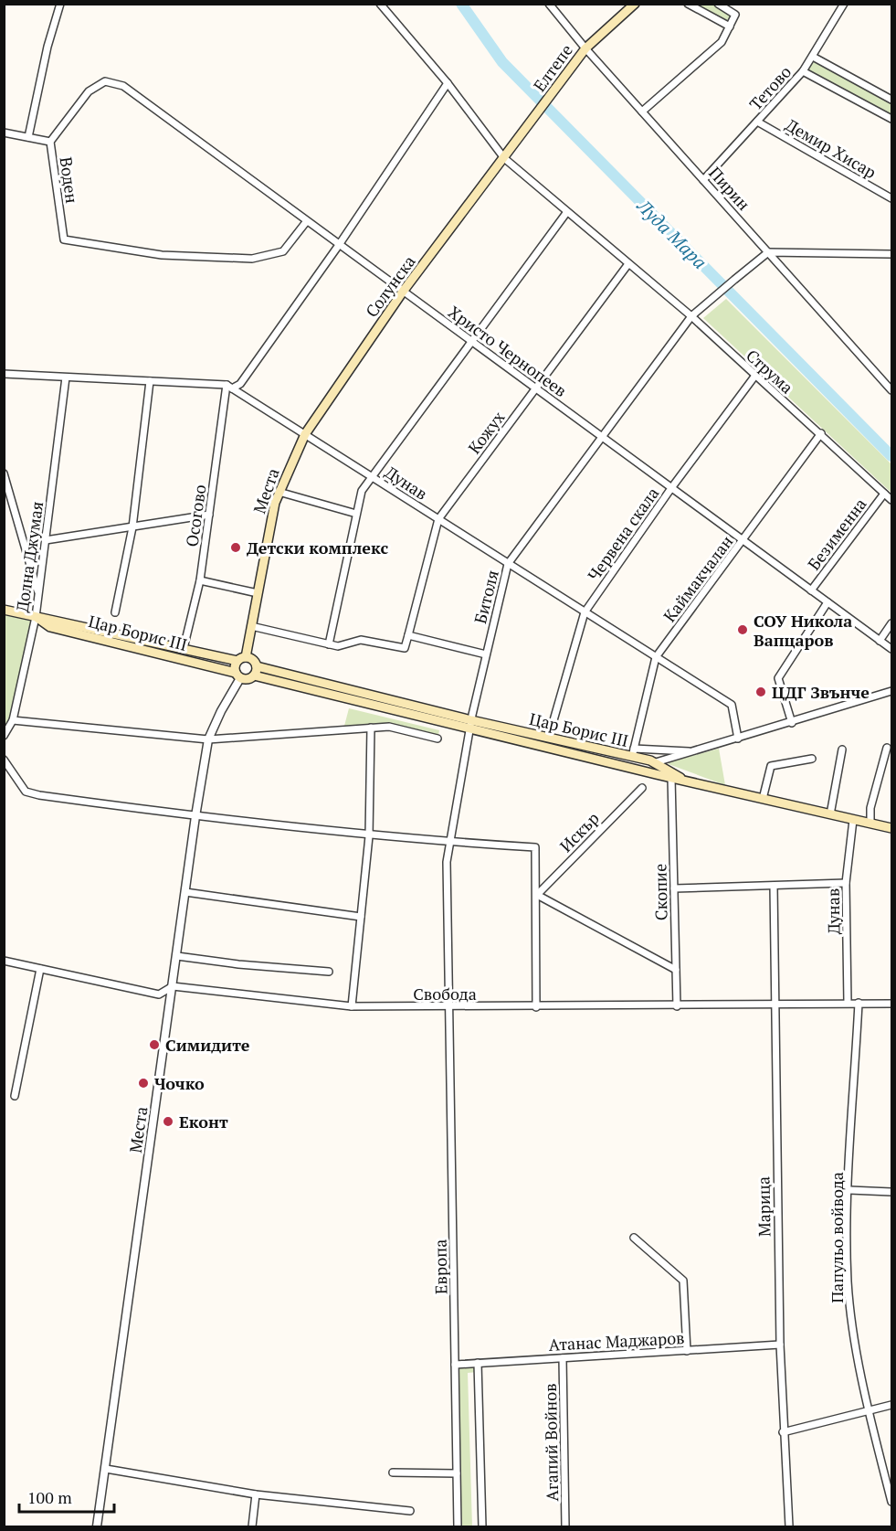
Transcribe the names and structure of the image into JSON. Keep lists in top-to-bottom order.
{
  "streets": {
    "main road": [
      "Елтепе",
      "Солунска",
      "Места",
      "Цар Борис III"
    ],
    "street": [
      "Тетово",
      "Демир Хисар",
      "Воден",
      "Пирин",
      "Христо Чернопеев",
      "Струма",
      "Кожух",
      "Дунав",
      "Осогово",
      "Червена скала",
      "Безименна",
      "Долна Джумая",
      "Каймакчалан",
      "Битоля",
      "Искър",
      "Скопие",
      "Свобода",
      "Марица",
      "Папульо войвода",
      "Европа",
      "Атанас Маджаров",
      "Агапий Войнов"
    ]
  },
  "crossings": [
    ["Елтепе", "Пирин"],
    ["Елтепе", "Солунска"],
    ["Елтепе", "Струма"],
    ["Тетово", "Демир Хисар"],
    ["Тетово", "Пирин"],
    ["Воден", "Христо Чернопеев"],
    ["Пирин", "Битоля"],
    ["Солунска", "Христо Чернопеев"],
    ["Солунска", "Струма"],
    ["Солунска", "Дунав"],
    ["Солунска", "Места"],
    ["Христо Чернопеев", "Кожух"],
    ["Христо Чернопеев", "Червена скала"],
    ["Христо Чернопеев", "Безименна"],
    ["Христо Чернопеев", "Каймакчалан"],
    ["Христо Чернопеев", "Битоля"],
    ["Струма", "Кожух"],
    ["Струма", "Червена скала"],
    ["Струма", "Безименна"],
    ["Струма", "Каймакчалан"],
    ["Струма", "Битоля"],
    ["Кожух", "Дунав"],
    ["Дунав", "Места"],
    ["Дунав", "Осогово"],
    ["Дунав", "Червена скала"],
    ["Дунав", "Долна Джумая"],
    ["Дунав", "Каймакчалан"],
    ["Дунав", "Битоля"],
    ["Дунав", "Цар Борис III"],
    ["Дунав", "Свобода"],
    ["Места", "Цар Борис III"],
    ["Места", "Свобода"],
    ["Осогово", "Цар Борис III"],
    ["Долна Джумая", "Цар Борис III"],
    ["Каймакчалан", "Цар Борис III"],
    ["Битоля", "Цар Борис III"],
    ["Битоля", "Свобода"],
    ["Битоля", "Европа"],
    ["Цар Борис III", "Скопие"],
    ["Скопие", "Свобода"],
    ["Свобода", "Марица"],
    ["Свобода", "Папульо войвода"],
    ["Свобода", "Европа"],
    ["Марица", "Атанас Маджаров"],
    ["Европа", "Атанас Маджаров"],
    ["Атанас Маджаров", "Агапий Войнов"]
  ],
  "water": ["Луда Мара"],
  "places": [
    "Детски комплекс",
    "СОУ Никола Вапцаров",
    "ЦДГ Звънче",
    "Симидите",
    "Чочко",
    "Еконт"
  ],
  "scale_bar": "100 m"
}
